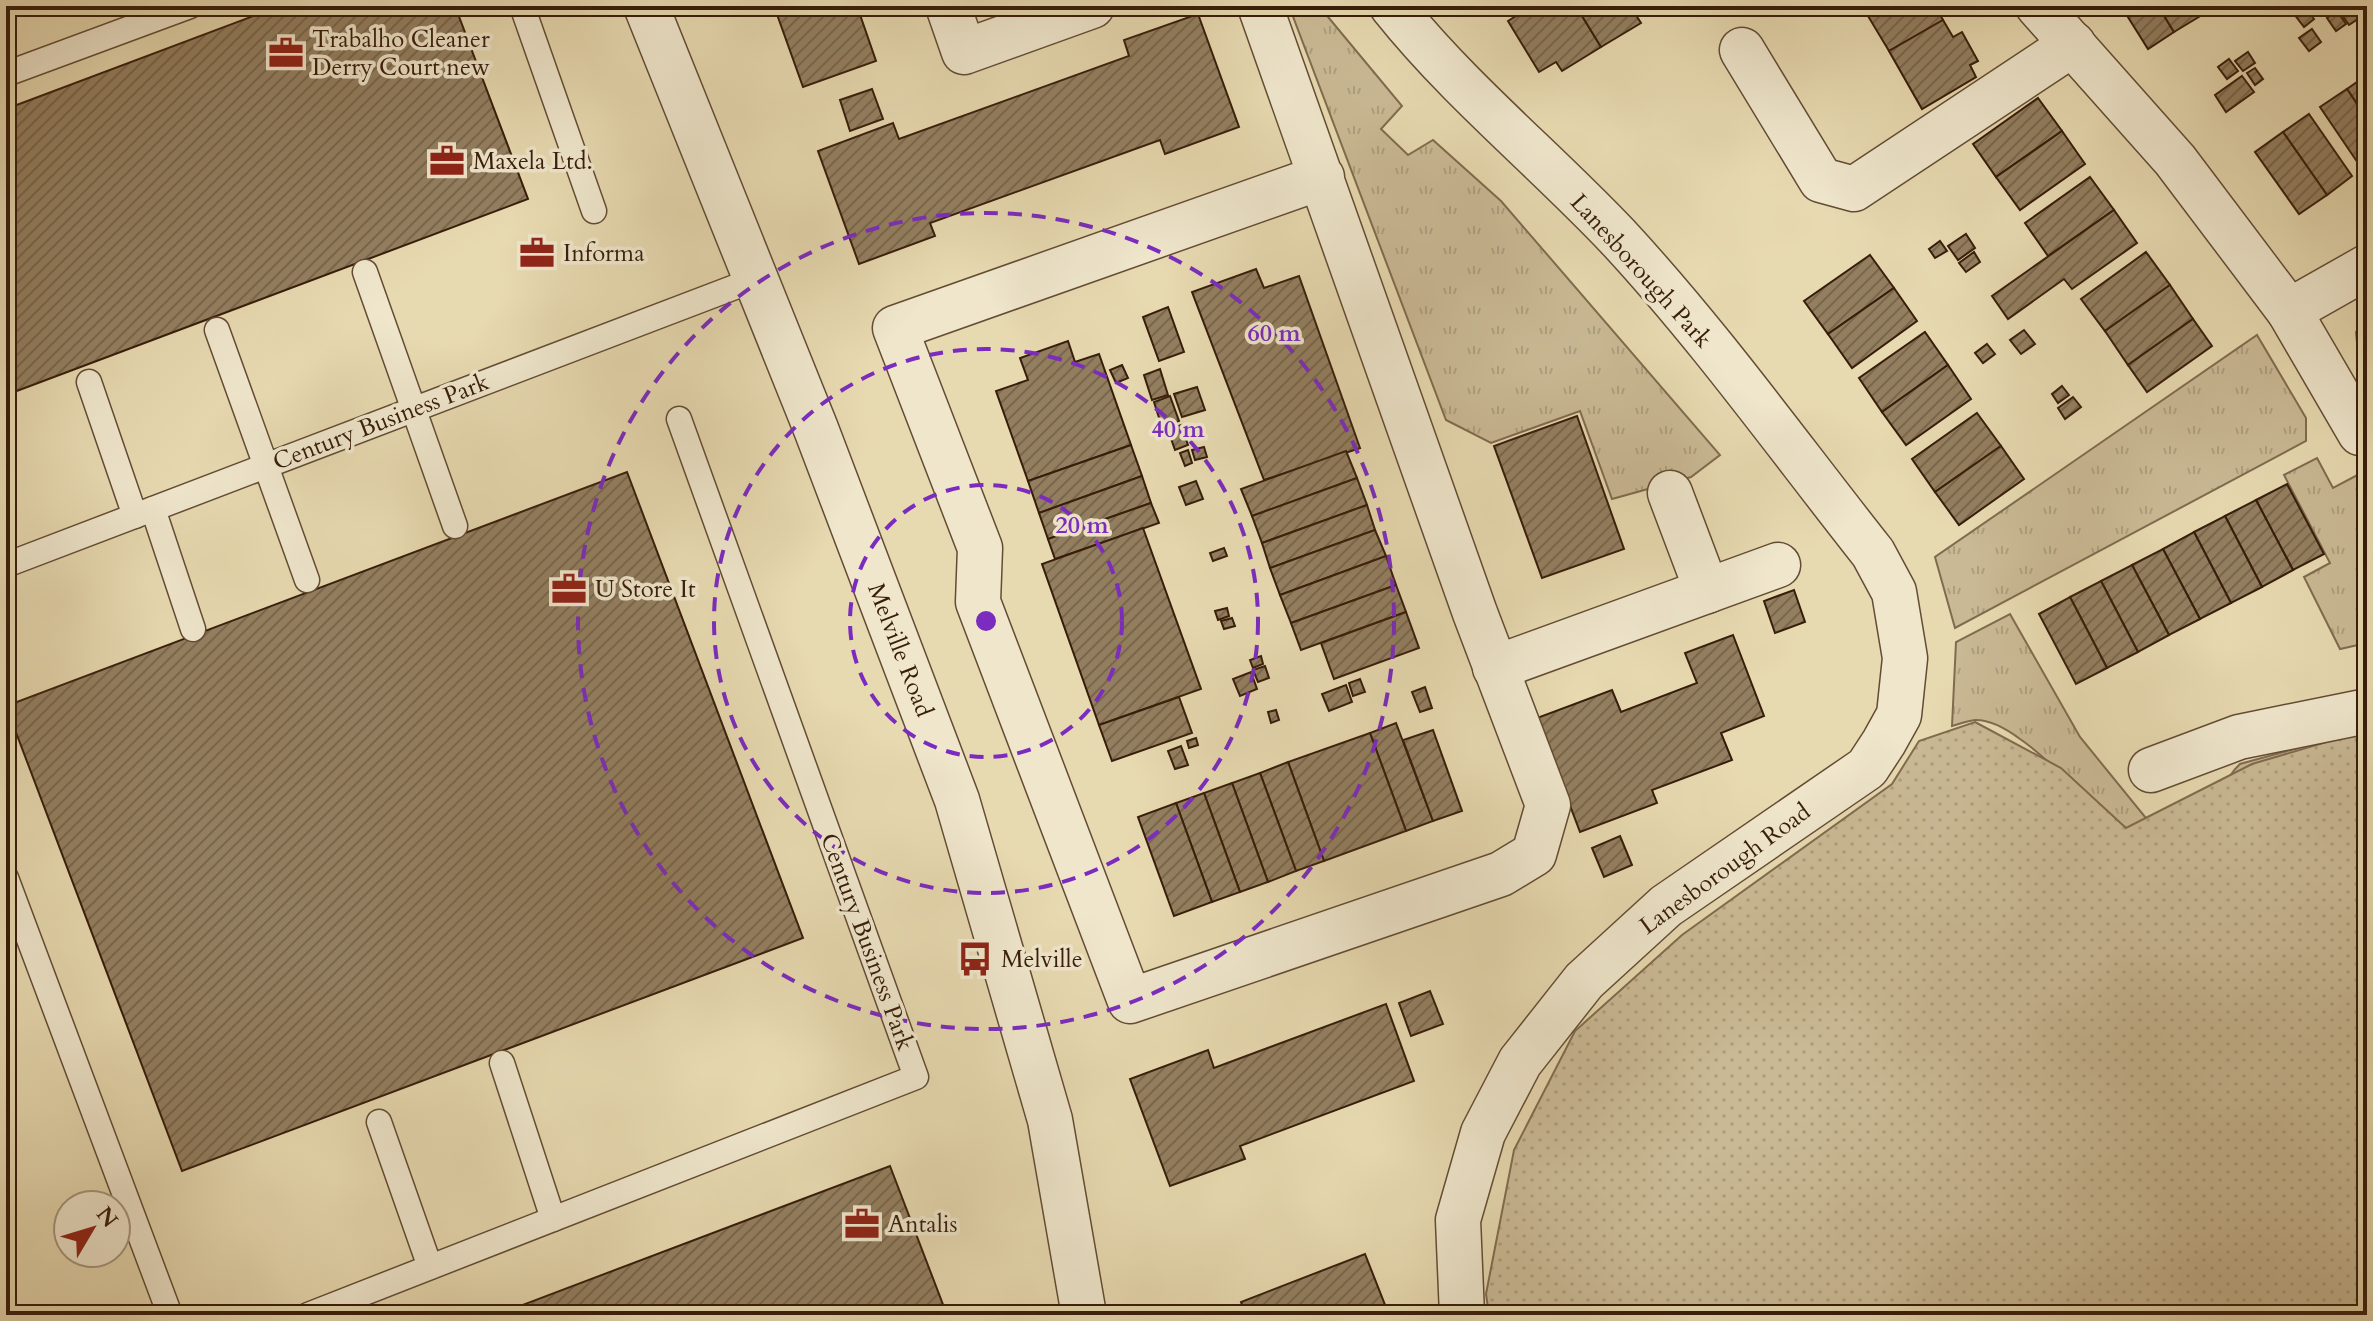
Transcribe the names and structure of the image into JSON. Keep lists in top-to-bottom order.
{
  "streets": {
    "street": ["Lanesborough Park", "Melville Road", "Lanesborough Road"],
    "lane": ["Century Business Park"]
  },
  "crossings": [
    ["Lanesborough Park", "Lanesborough Road"],
    ["Century Business Park", "Melville Road"]
  ],
  "places": {
    "office": [
      "Trabalho Cleaner Derry Court new",
      "Maxela Ltd.",
      "Informa",
      "U Store It",
      "Antalis"
    ],
    "bus stop": ["Melville"]
  },
  "north": "top right",
  "rings": ["60 m", "40 m", "20 m"]
}
